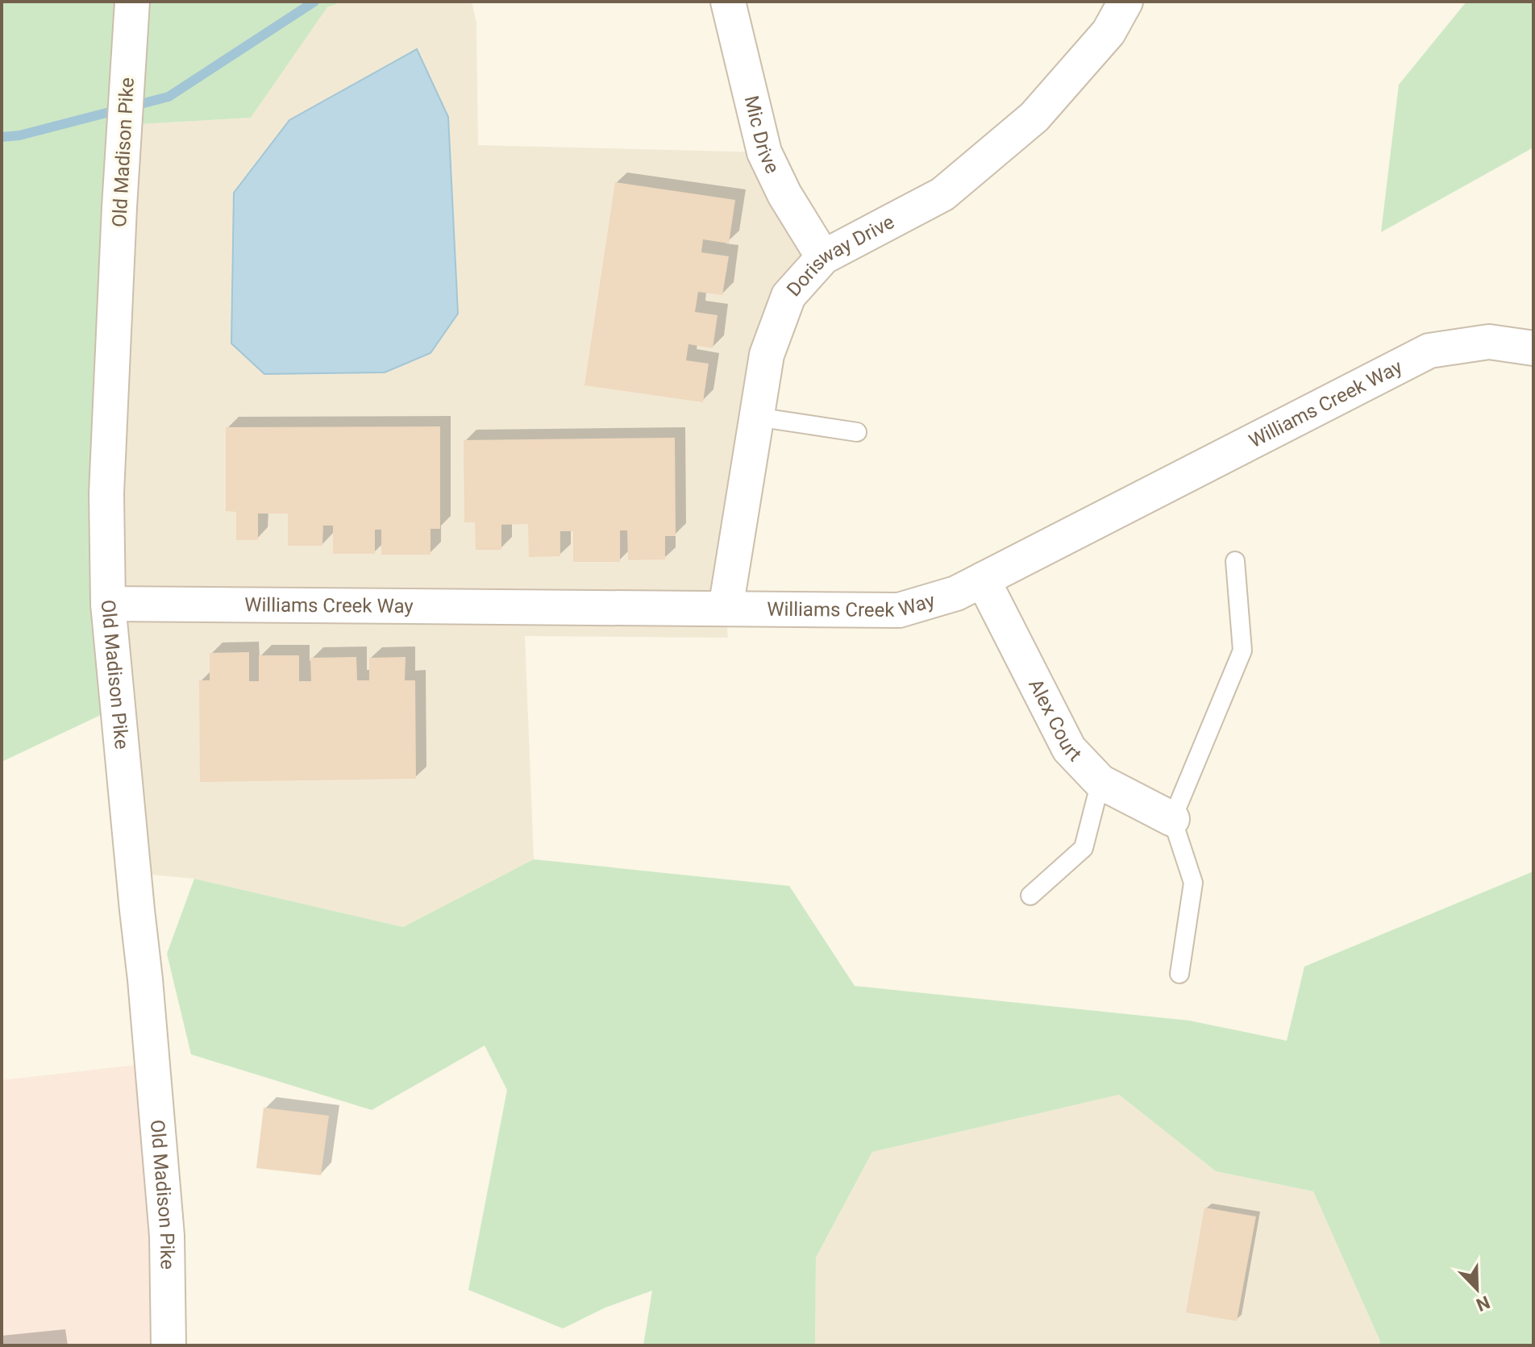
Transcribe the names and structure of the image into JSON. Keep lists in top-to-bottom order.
{
  "streets": {
    "street": [
      "Mic Drive",
      "Old Madison Pike",
      "Dorisway Drive",
      "Williams Creek Way",
      "Alex Court"
    ]
  },
  "crossings": [
    ["Mic Drive", "Dorisway Drive"],
    ["Old Madison Pike", "Williams Creek Way"],
    ["Dorisway Drive", "Williams Creek Way"],
    ["Williams Creek Way", "Alex Court"]
  ],
  "north": "bottom right"
}
